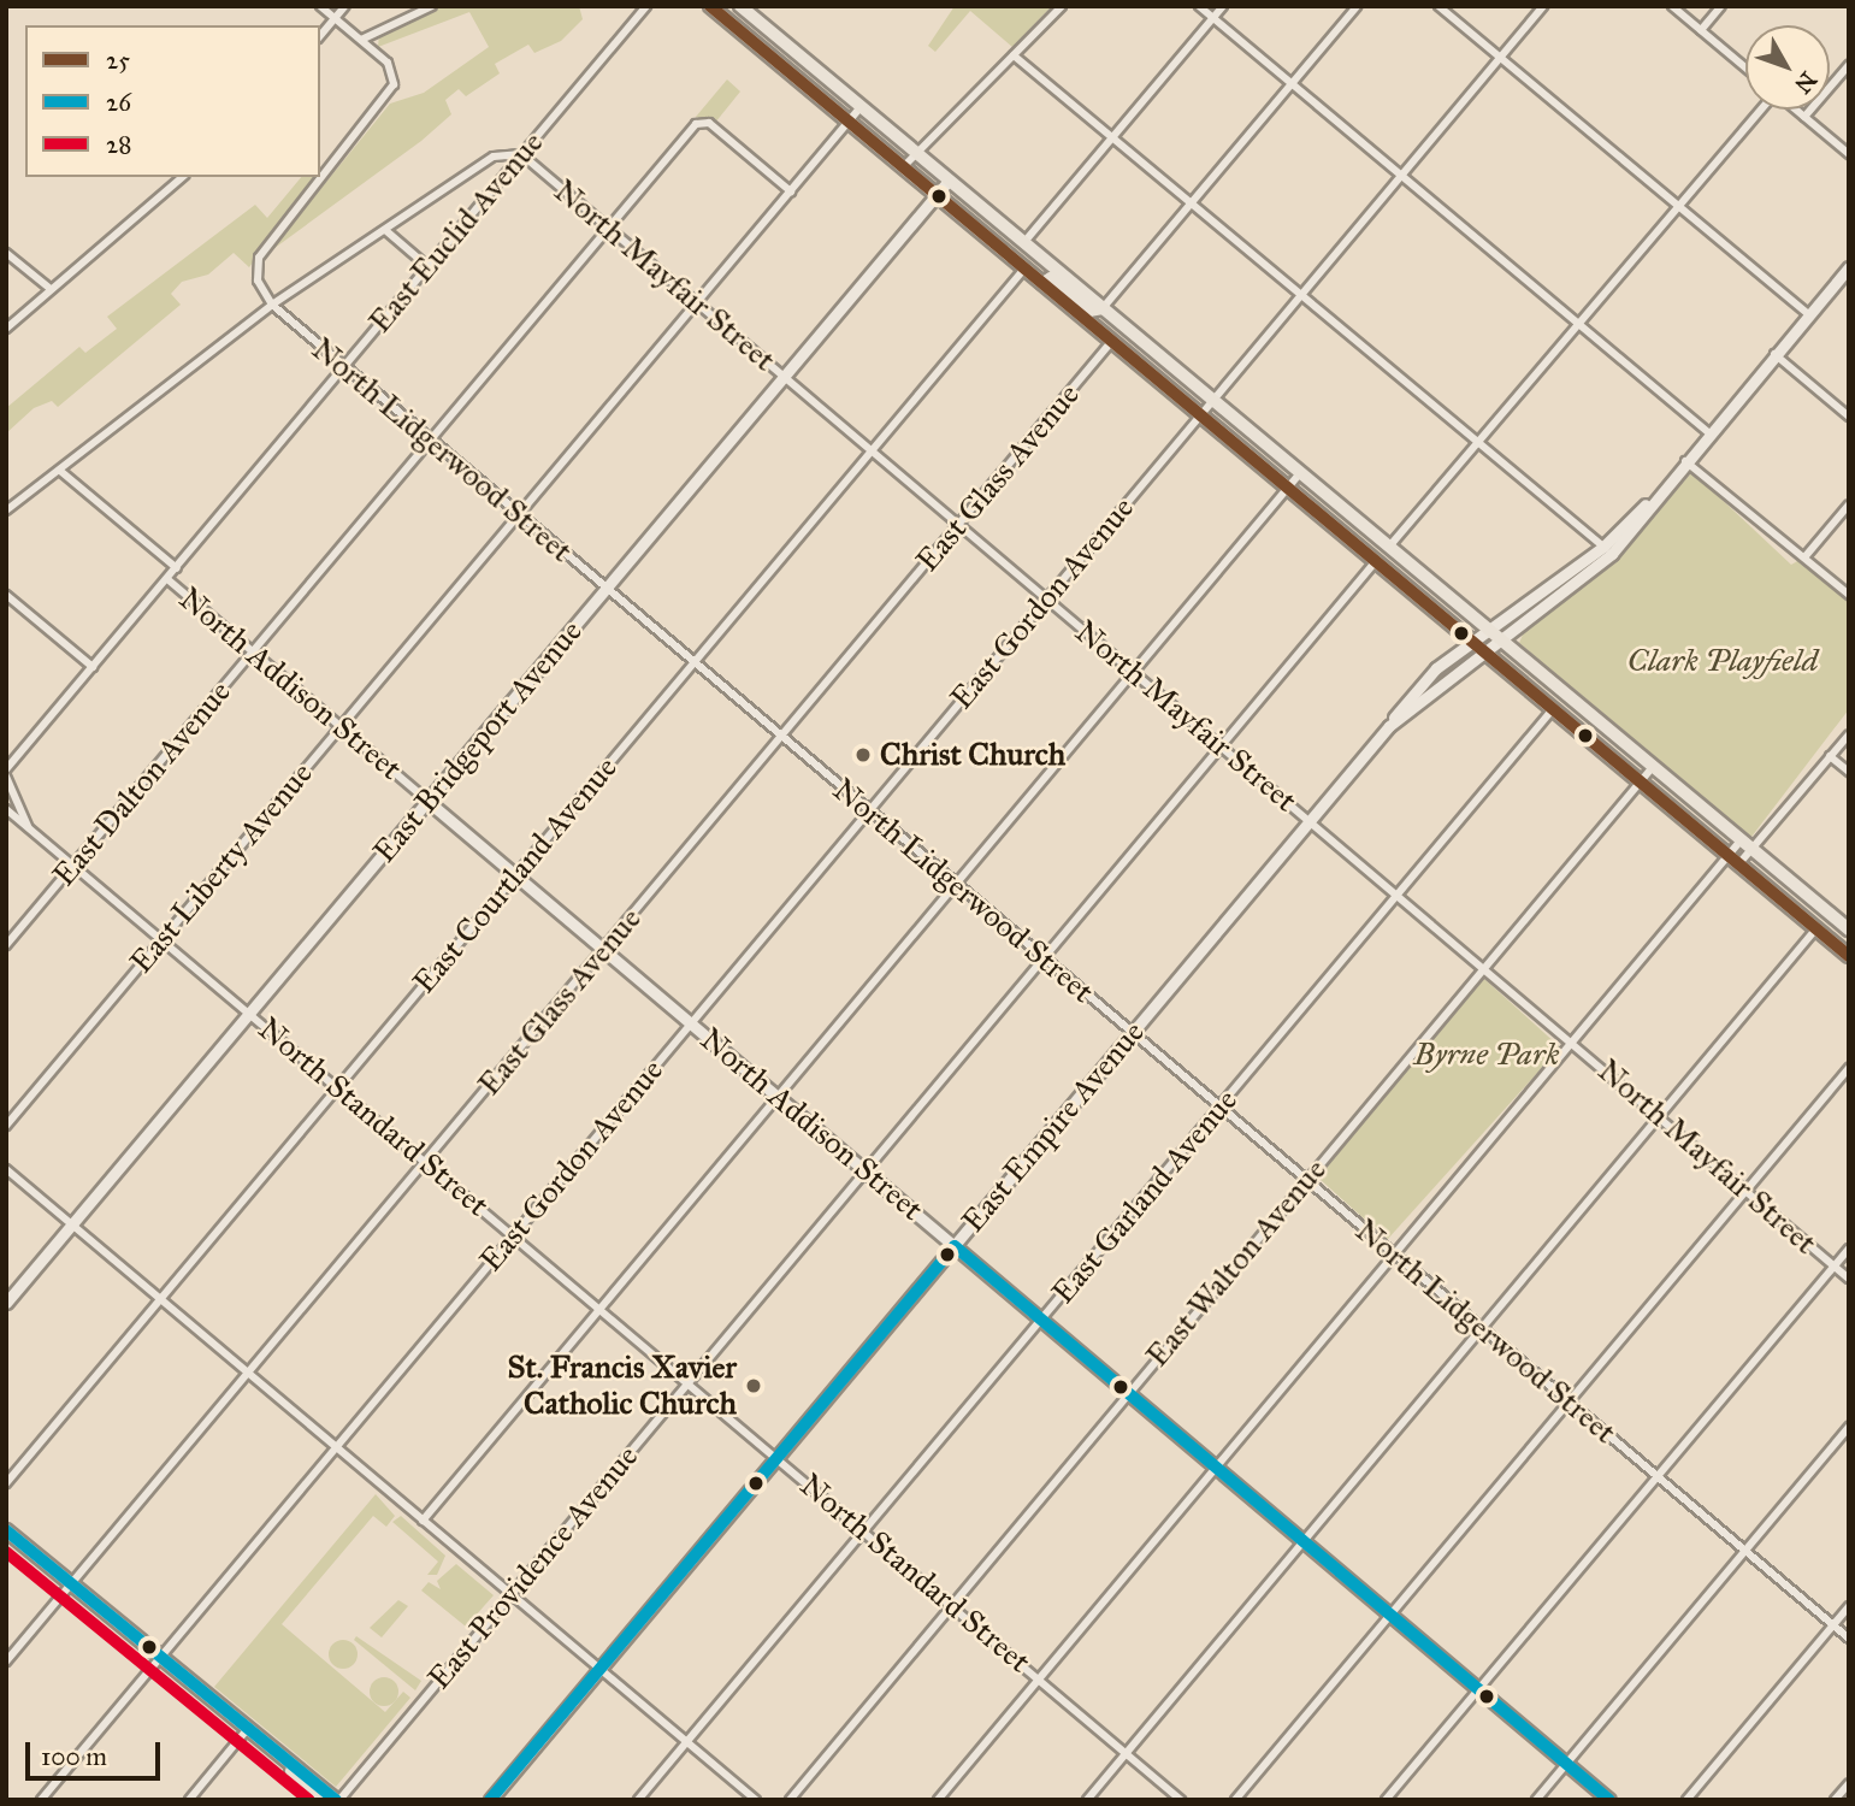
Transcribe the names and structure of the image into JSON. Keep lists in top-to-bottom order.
{
  "streets": {
    "street": [
      "East Euclid Avenue",
      "North Mayfair Street",
      "North Lidgerwood Street",
      "East Glass Avenue",
      "East Gordon Avenue",
      "North Addison Street",
      "East Bridgeport Avenue",
      "East Dalton Avenue",
      "East Liberty Avenue",
      "East Courtland Avenue",
      "North Standard Street",
      "East Empire Avenue",
      "East Garland Avenue",
      "East Walton Avenue",
      "East Providence Avenue"
    ]
  },
  "crossings": [
    ["East Euclid Avenue", "North Mayfair Street"],
    ["East Euclid Avenue", "North Lidgerwood Street"],
    ["East Euclid Avenue", "North Addison Street"],
    ["North Mayfair Street", "East Glass Avenue"],
    ["North Mayfair Street", "East Gordon Avenue"],
    ["North Mayfair Street", "East Bridgeport Avenue"],
    ["North Mayfair Street", "East Dalton Avenue"],
    ["North Mayfair Street", "East Liberty Avenue"],
    ["North Mayfair Street", "East Courtland Avenue"],
    ["North Mayfair Street", "East Empire Avenue"],
    ["North Mayfair Street", "East Garland Avenue"],
    ["North Mayfair Street", "East Walton Avenue"],
    ["North Mayfair Street", "East Providence Avenue"],
    ["North Lidgerwood Street", "East Glass Avenue"],
    ["North Lidgerwood Street", "East Gordon Avenue"],
    ["North Lidgerwood Street", "East Bridgeport Avenue"],
    ["North Lidgerwood Street", "East Dalton Avenue"],
    ["North Lidgerwood Street", "East Liberty Avenue"],
    ["North Lidgerwood Street", "East Courtland Avenue"],
    ["North Lidgerwood Street", "East Empire Avenue"],
    ["North Lidgerwood Street", "East Garland Avenue"],
    ["North Lidgerwood Street", "East Walton Avenue"],
    ["North Lidgerwood Street", "East Providence Avenue"],
    ["East Glass Avenue", "North Addison Street"],
    ["East Glass Avenue", "North Standard Street"],
    ["East Gordon Avenue", "North Addison Street"],
    ["East Gordon Avenue", "North Standard Street"],
    ["North Addison Street", "East Bridgeport Avenue"],
    ["North Addison Street", "East Dalton Avenue"],
    ["North Addison Street", "East Liberty Avenue"],
    ["North Addison Street", "East Courtland Avenue"],
    ["North Addison Street", "East Empire Avenue"],
    ["North Addison Street", "East Garland Avenue"],
    ["North Addison Street", "East Walton Avenue"],
    ["North Addison Street", "East Providence Avenue"],
    ["East Bridgeport Avenue", "North Standard Street"],
    ["East Dalton Avenue", "East Liberty Avenue"],
    ["East Dalton Avenue", "North Standard Street"],
    ["East Liberty Avenue", "North Standard Street"],
    ["East Courtland Avenue", "North Standard Street"],
    ["North Standard Street", "East Empire Avenue"],
    ["North Standard Street", "East Garland Avenue"],
    ["North Standard Street", "East Walton Avenue"],
    ["North Standard Street", "East Providence Avenue"]
  ],
  "parks": ["Clark Playfield", "Byrne Park"],
  "places": ["Christ Church", "St. Francis Xavier Catholic Church"],
  "lines": ["transit line 25", "transit line 26", "transit line 28"],
  "legend": ["25", "26", "28"],
  "scale_bar": "100 m",
  "north": "bottom right"
}
